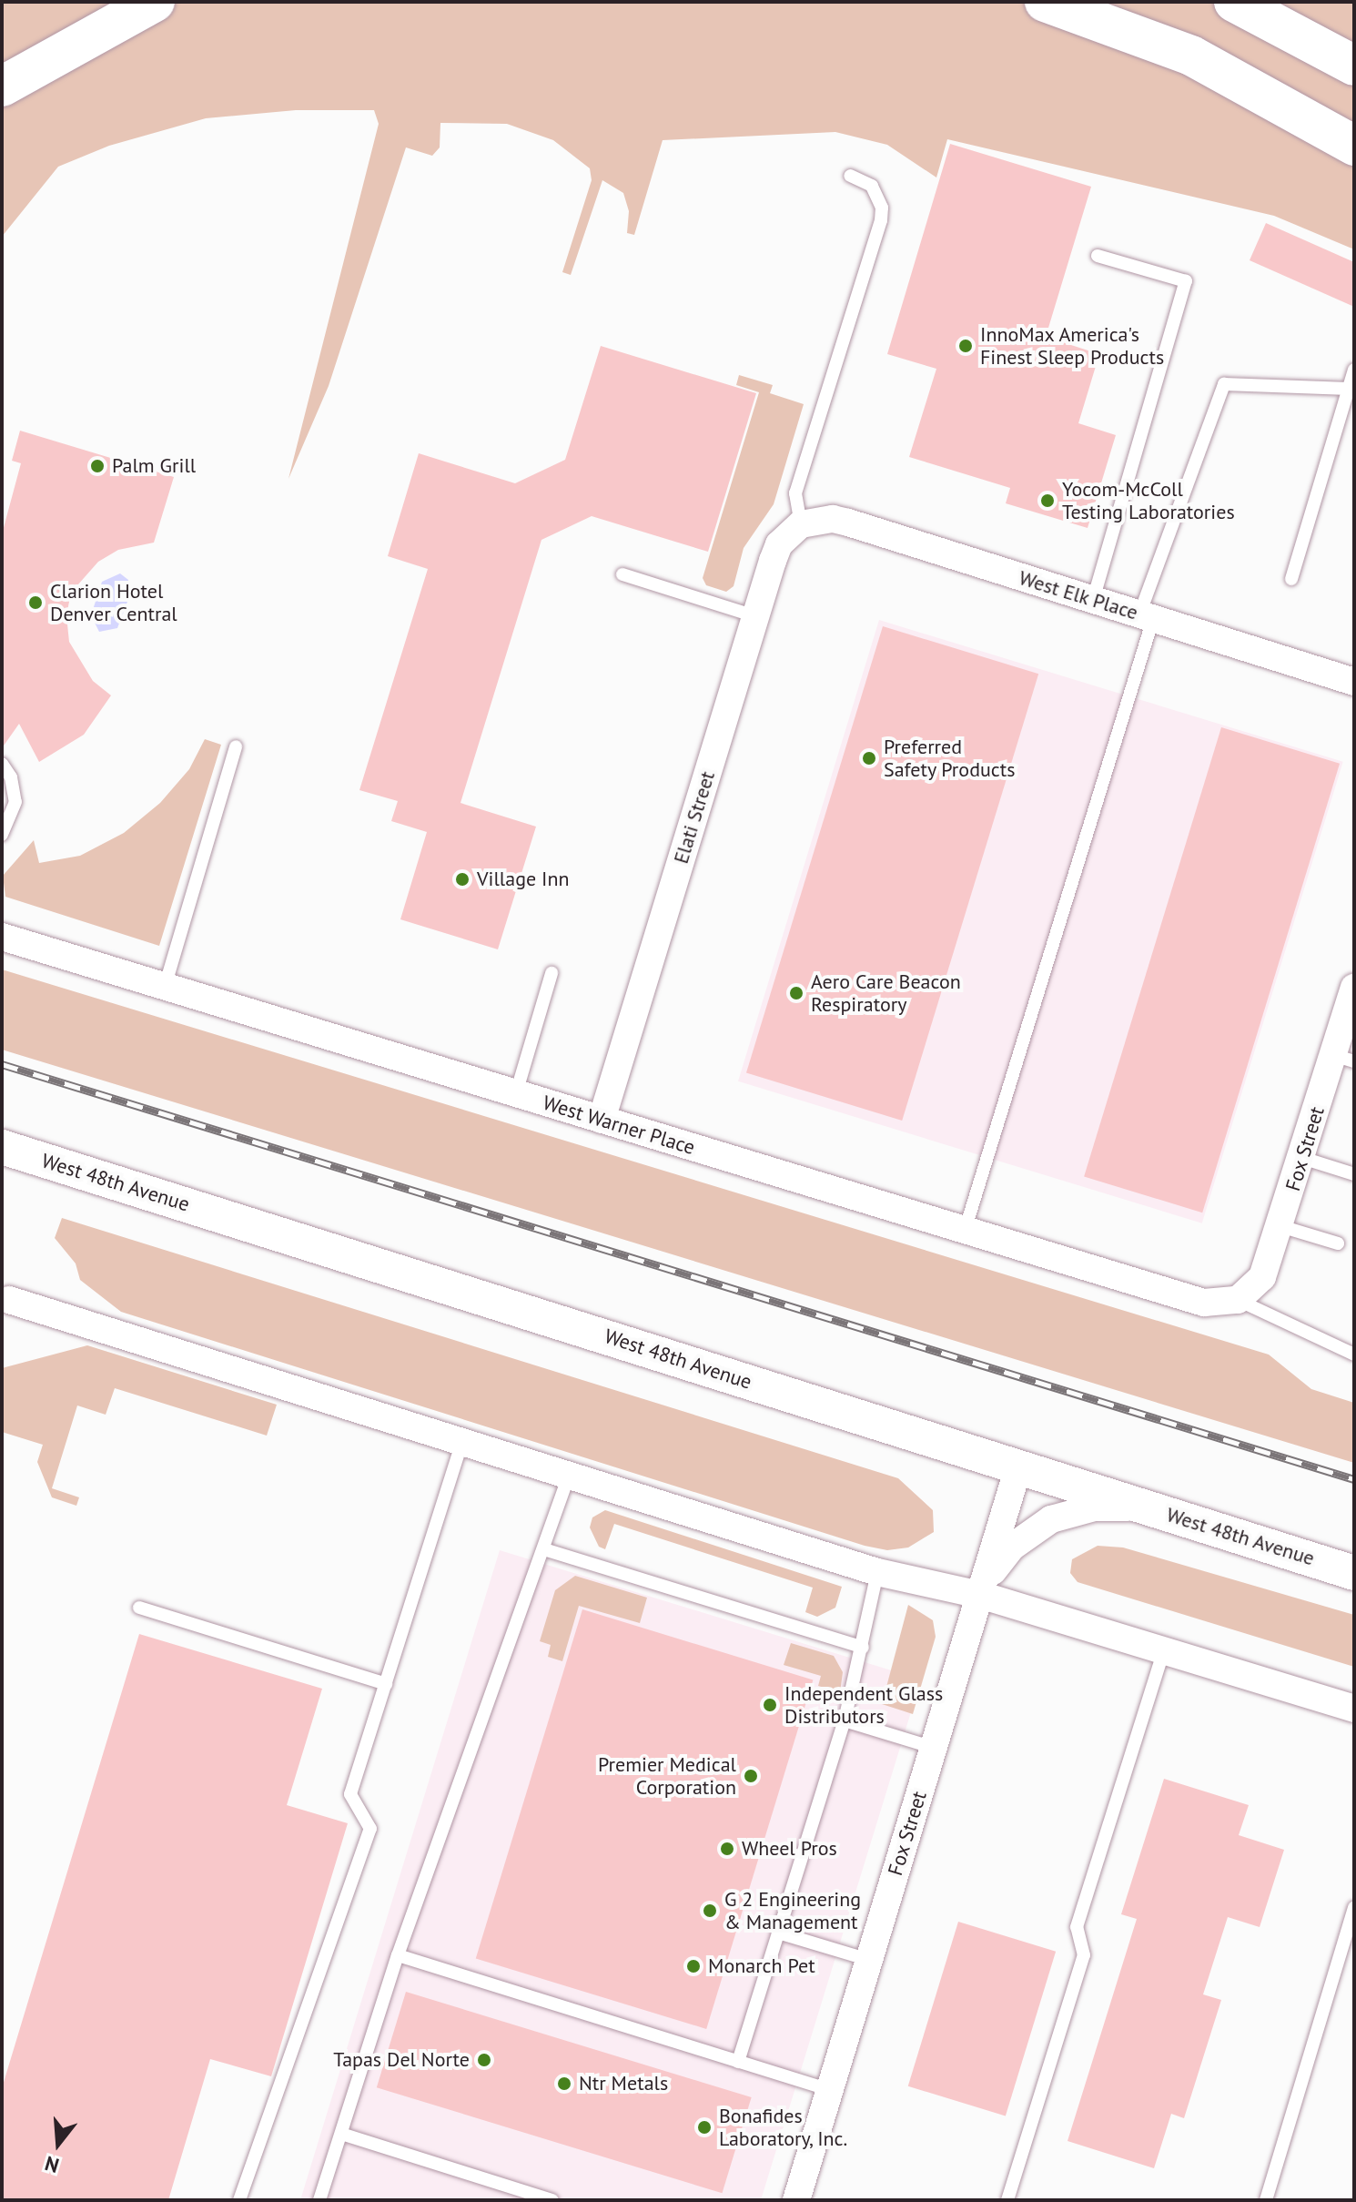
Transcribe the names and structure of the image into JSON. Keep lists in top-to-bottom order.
{
  "streets": {
    "street": [
      "West Elk Place",
      "Elati Street",
      "West Warner Place",
      "Fox Street",
      "West 48th Avenue"
    ]
  },
  "crossings": [
    ["West Elk Place", "Elati Street"],
    ["Elati Street", "West Warner Place"],
    ["West Warner Place", "Fox Street"],
    ["Fox Street", "West 48th Avenue"]
  ],
  "places": [
    "InnoMax America's Finest Sleep Products",
    "Palm Grill",
    "Yocom-McColl Testing Laboratories",
    "Clarion Hotel Denver Central",
    "Preferred Safety Products",
    "Village Inn",
    "Aero Care Beacon Respiratory",
    "Independent Glass Distributors",
    "Premier Medical Corporation",
    "Wheel Pros",
    "G 2 Engineering & Management",
    "Monarch Pet",
    "Tapas Del Norte",
    "Ntr Metals",
    "Bonafides Laboratory, Inc."
  ],
  "north": "bottom"
}
